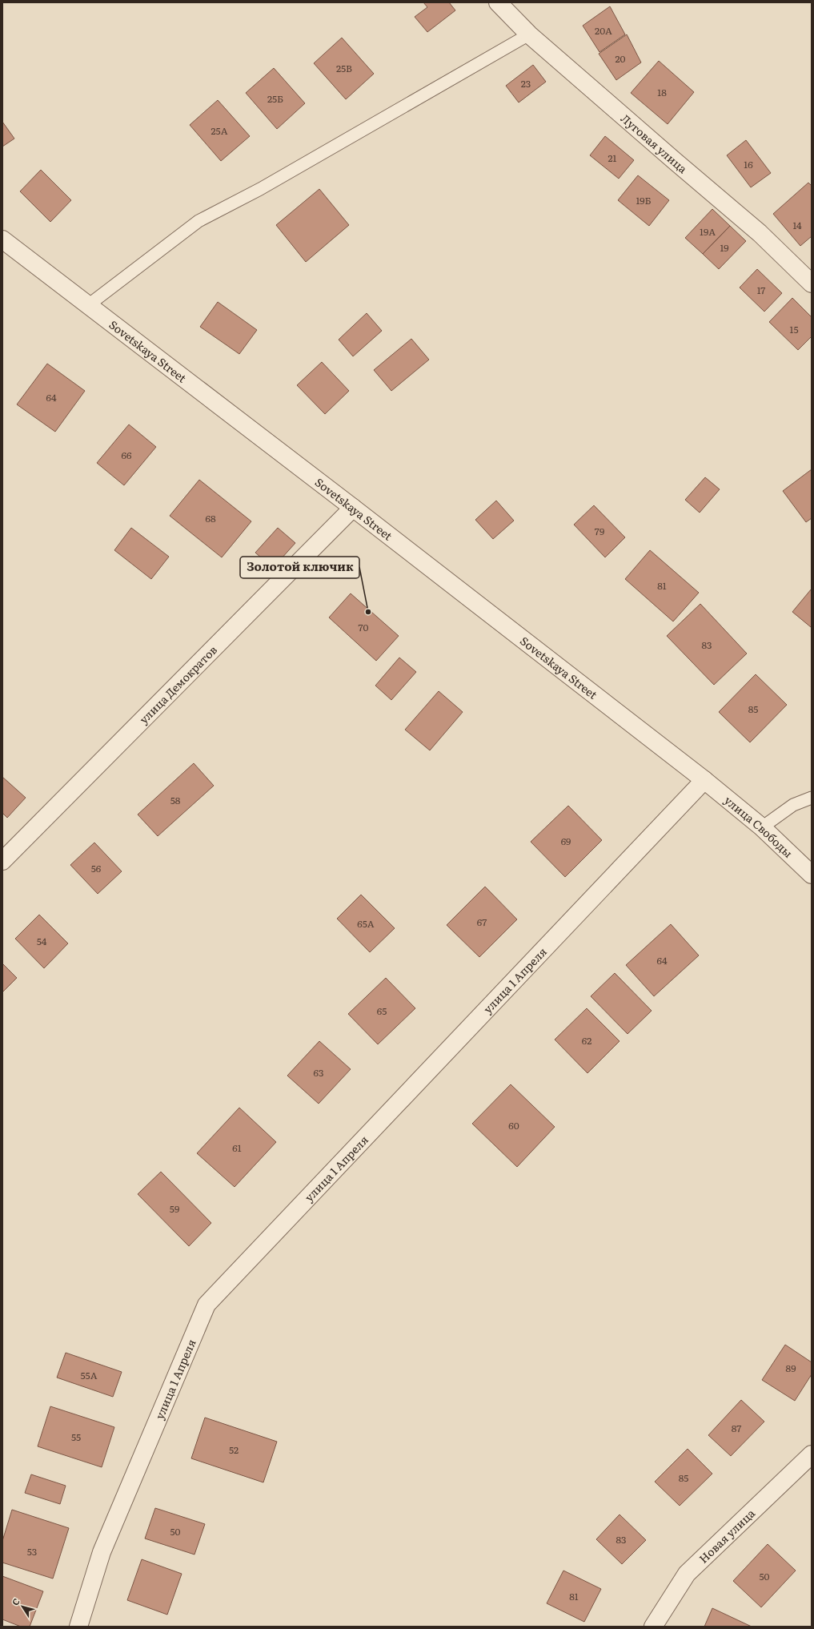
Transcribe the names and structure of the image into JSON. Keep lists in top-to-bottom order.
{
  "streets": {
    "street": [
      "Луговая улица",
      "Sovetskaya Street",
      "улица Демократов",
      "улица Свободы",
      "улица 1 Апреля",
      "Новая улица"
    ]
  },
  "crossings": [
    ["Sovetskaya Street", "улица Демократов"],
    ["Sovetskaya Street", "улица Свободы"],
    ["Sovetskaya Street", "улица 1 Апреля"],
    ["улица Свободы", "улица 1 Апреля"]
  ],
  "places": ["Золотой ключик"],
  "house_numbers": [
    "20А",
    "20",
    "25В",
    "23",
    "18",
    "25Б",
    "25А",
    "21",
    "16",
    "19Б",
    "14",
    "19А",
    "19",
    "17",
    "15",
    "64",
    "66",
    "68",
    "79",
    "81",
    "70",
    "83",
    "85",
    "58",
    "69",
    "56",
    "67",
    "65А",
    "54",
    "64",
    "65",
    "62",
    "63",
    "60",
    "61",
    "59",
    "89",
    "55А",
    "87",
    "55",
    "52",
    "85",
    "50",
    "83",
    "53",
    "50",
    "81"
  ],
  "north": "top left"
}
